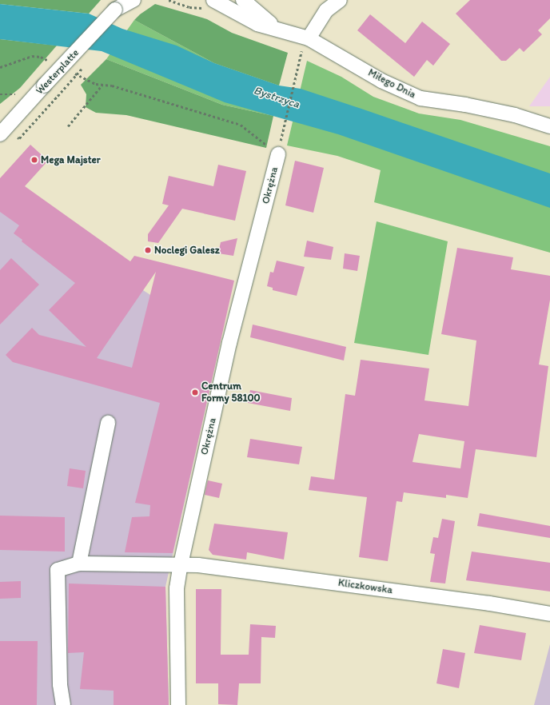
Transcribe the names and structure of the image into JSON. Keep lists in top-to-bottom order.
{
  "streets": {
    "street": [
      "Westerplatte",
      "Miłego Dnia",
      "Okrężna",
      "Kliczkowska"
    ]
  },
  "crossings": [
    ["Okrężna", "Kliczkowska"]
  ],
  "water": ["Bystrzyca"],
  "places": ["Mega Majster", "Noclegi Galesz", "Centrum Formy 58100"]
}
